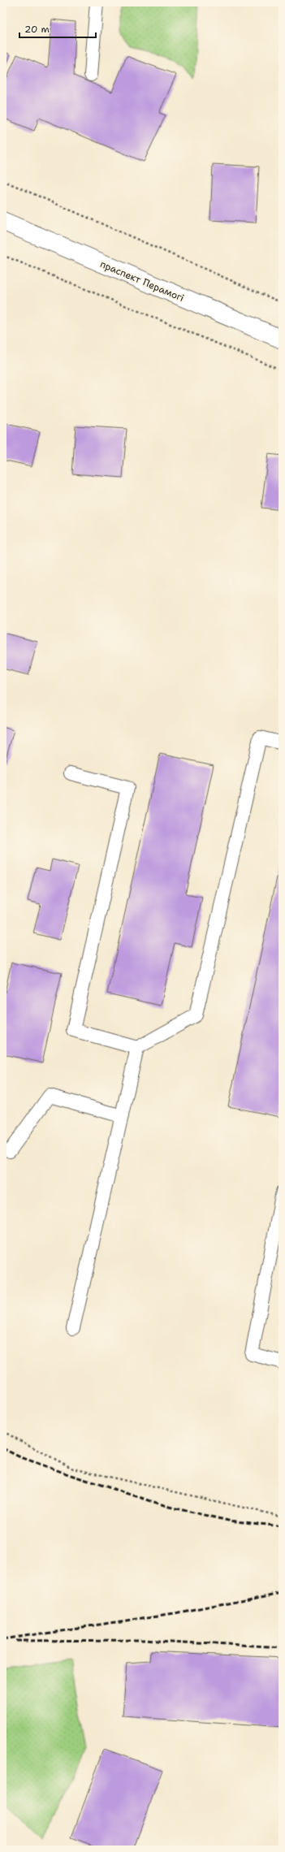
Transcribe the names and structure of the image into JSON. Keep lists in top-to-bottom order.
{
  "streets": {
    "main road": ["праспект Перамогі"]
  },
  "scale_bar": "20 m"
}
